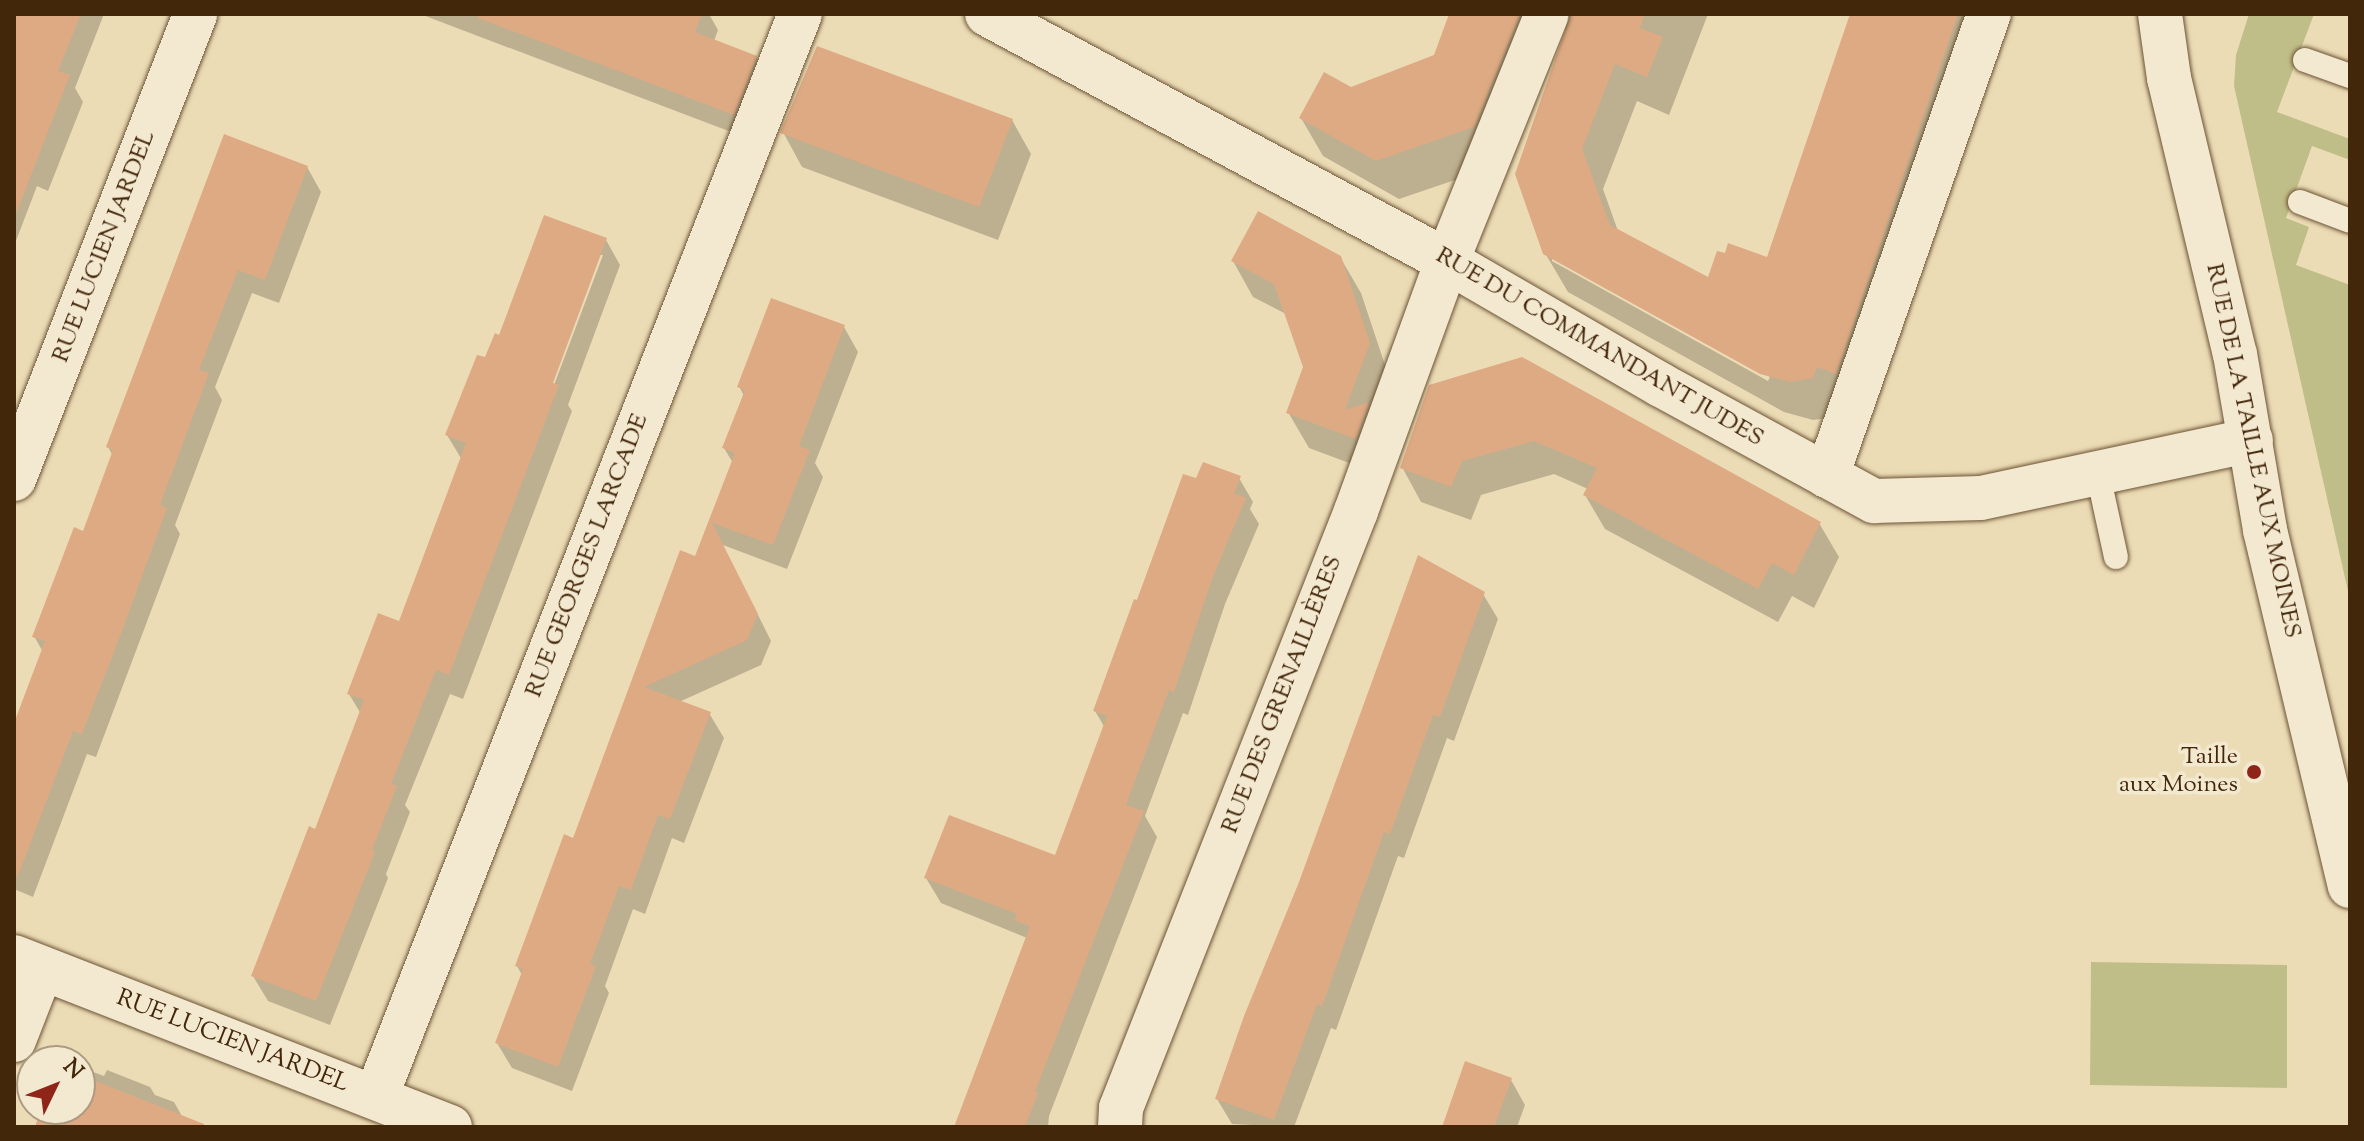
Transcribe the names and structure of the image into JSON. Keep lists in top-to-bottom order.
{
  "streets": {
    "street": [
      "RUE LUCIEN JARDEL",
      "RUE DU COMMANDANT JUDES",
      "RUE DE LA TAILLE AUX MOINES",
      "RUE GEORGES LARCADE",
      "RUE DES GRENAILLÈRES"
    ]
  },
  "crossings": [
    ["RUE LUCIEN JARDEL", "RUE GEORGES LARCADE"],
    ["RUE DU COMMANDANT JUDES", "RUE DE LA TAILLE AUX MOINES"],
    ["RUE DU COMMANDANT JUDES", "RUE DES GRENAILLÈRES"]
  ],
  "places": ["Taille aux Moines"],
  "north": "top right"
}
